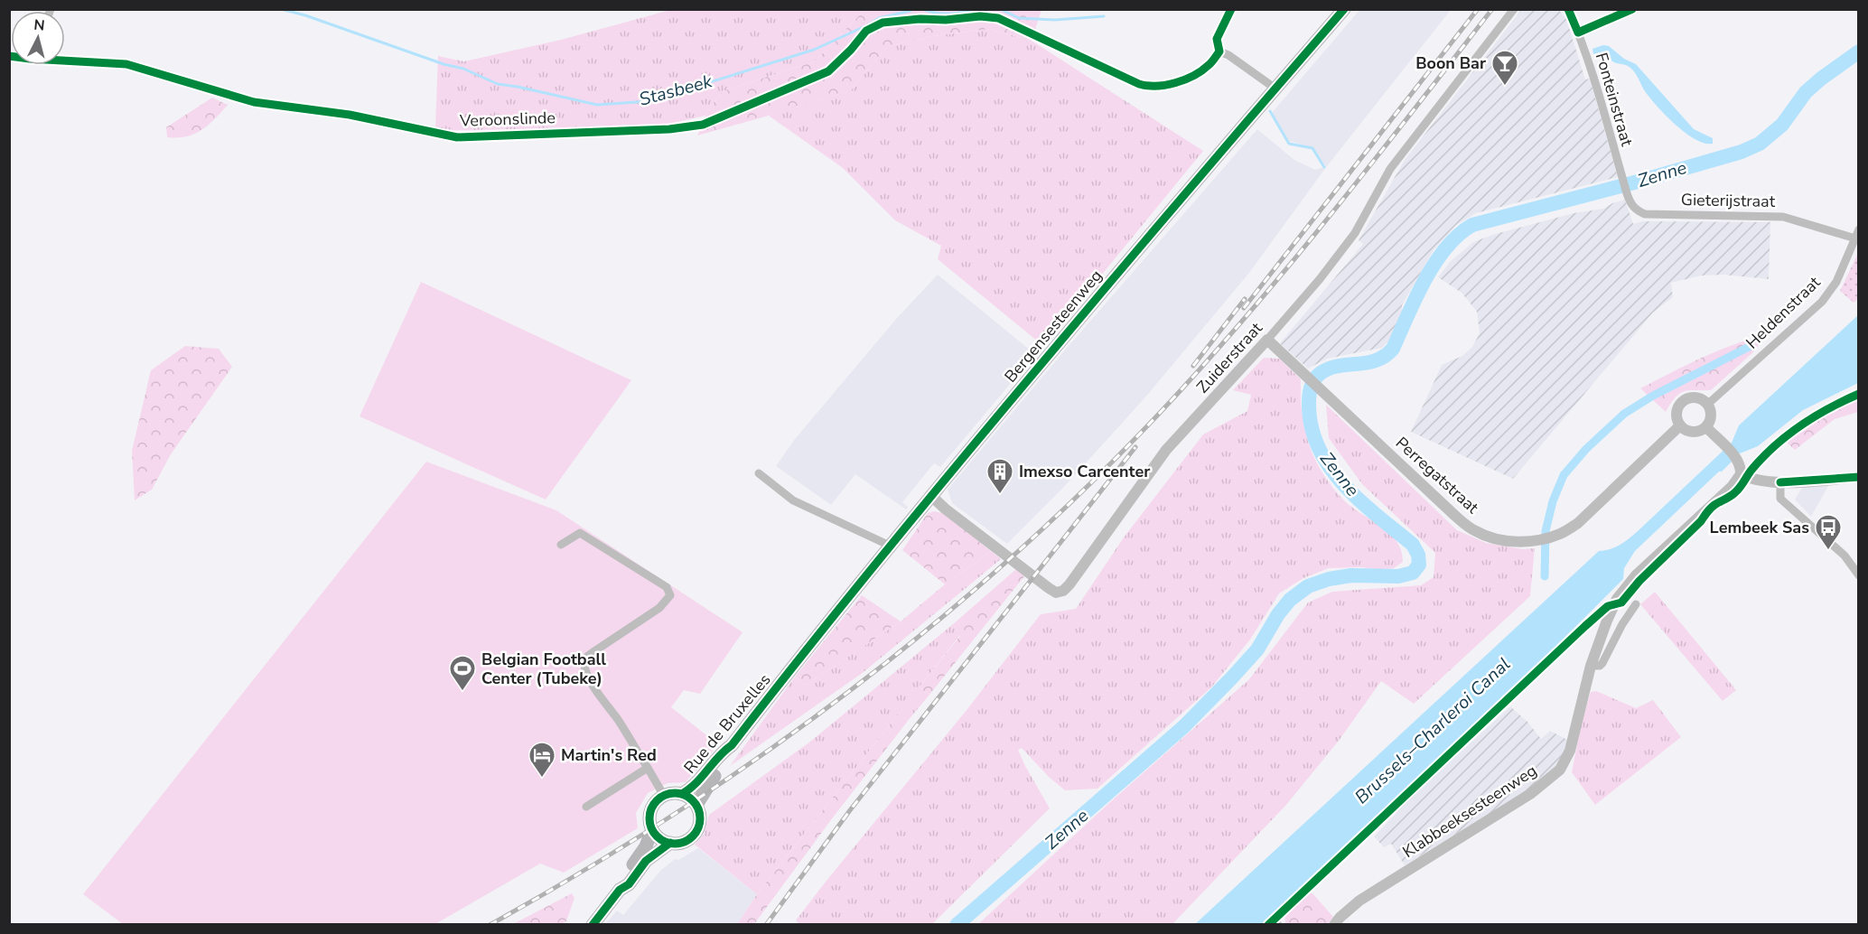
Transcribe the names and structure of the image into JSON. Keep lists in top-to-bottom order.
{
  "streets": {
    "main road": ["Bergensesteenweg", "Rue de Bruxelles"],
    "street": [
      "Fonteinstraat",
      "Veroonslinde",
      "Gieterijstraat",
      "Heldenstraat",
      "Zuiderstraat",
      "Perregatstraat",
      "Klabbeeksesteenweg"
    ]
  },
  "crossings": [
    ["Fonteinstraat", "Gieterijstraat"],
    ["Gieterijstraat", "Heldenstraat"],
    ["Heldenstraat", "Perregatstraat"],
    ["Bergensesteenweg", "Zuiderstraat"],
    ["Bergensesteenweg", "Rue de Bruxelles"],
    ["Zuiderstraat", "Perregatstraat"]
  ],
  "water": ["Stasbeek", "Zenne", "Brussels–Charleroi Canal"],
  "places": {
    "bar": ["Boon Bar"],
    "building": ["Imexso Carcenter"],
    "bus stop": ["Lembeek Sas"],
    "sports": ["Belgian Football Center (Tubeke)"],
    "hotel": ["Martin's Red"]
  },
  "north": "top"
}
